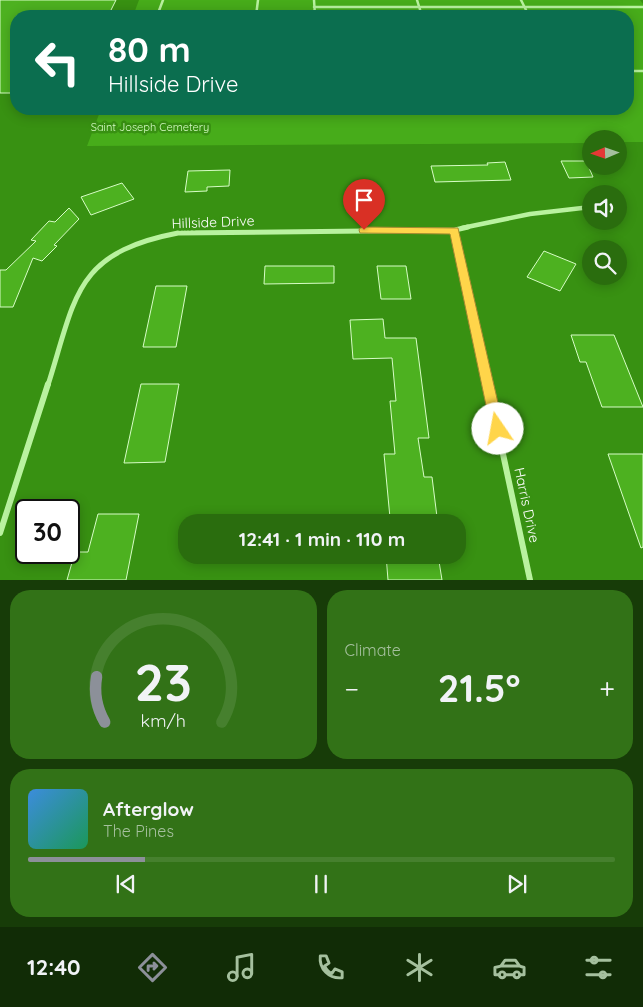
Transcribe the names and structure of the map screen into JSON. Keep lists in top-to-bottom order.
{
  "streets": {
    "street": ["Hillside Drive", "Harris Drive"]
  },
  "crossings": [
    ["Hillside Drive", "Harris Drive"]
  ],
  "parks": ["Saint Joseph Cemetery"],
  "north": "left",
  "page": {
    "turn": ["80 m", "Hillside Drive"],
    "limit": "30",
    "trip": "12:41 · 1 min · 110 m",
    "tile": "Climate",
    "heat": ["−", "21.5°", "+"],
    "song": ["Afterglow", "The Pines"],
    "tabs": "12:40",
    "gauge": ["23", "km/h"]
  }
}
